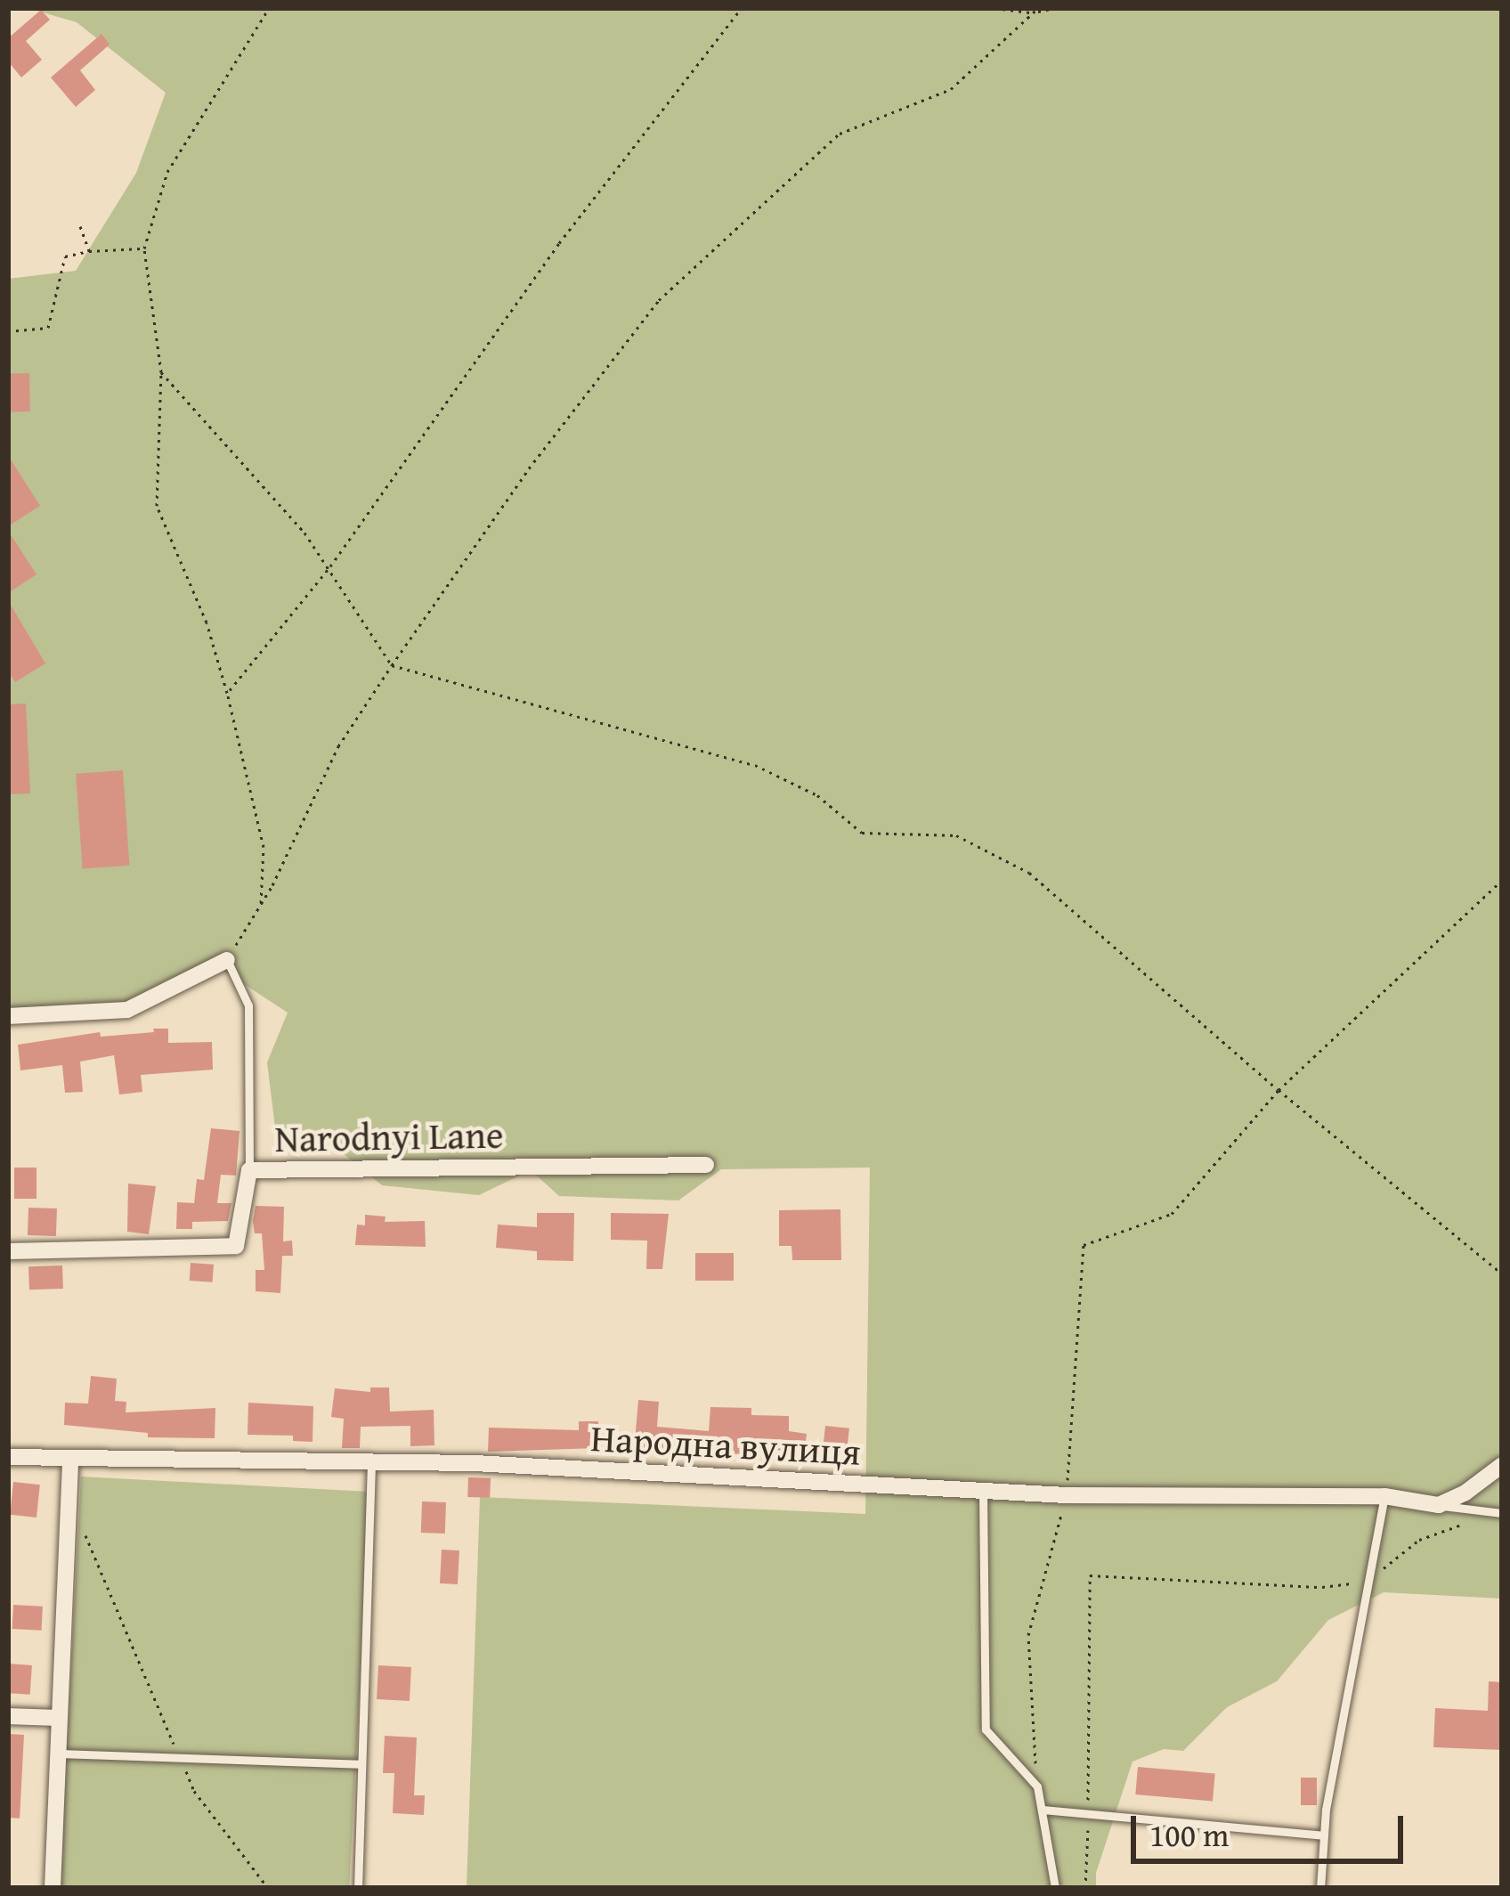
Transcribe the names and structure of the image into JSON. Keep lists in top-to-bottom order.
{
  "streets": {
    "street": ["Narodnyi Lane", "Народна вулиця"]
  },
  "scale_bar": "100 m"
}
